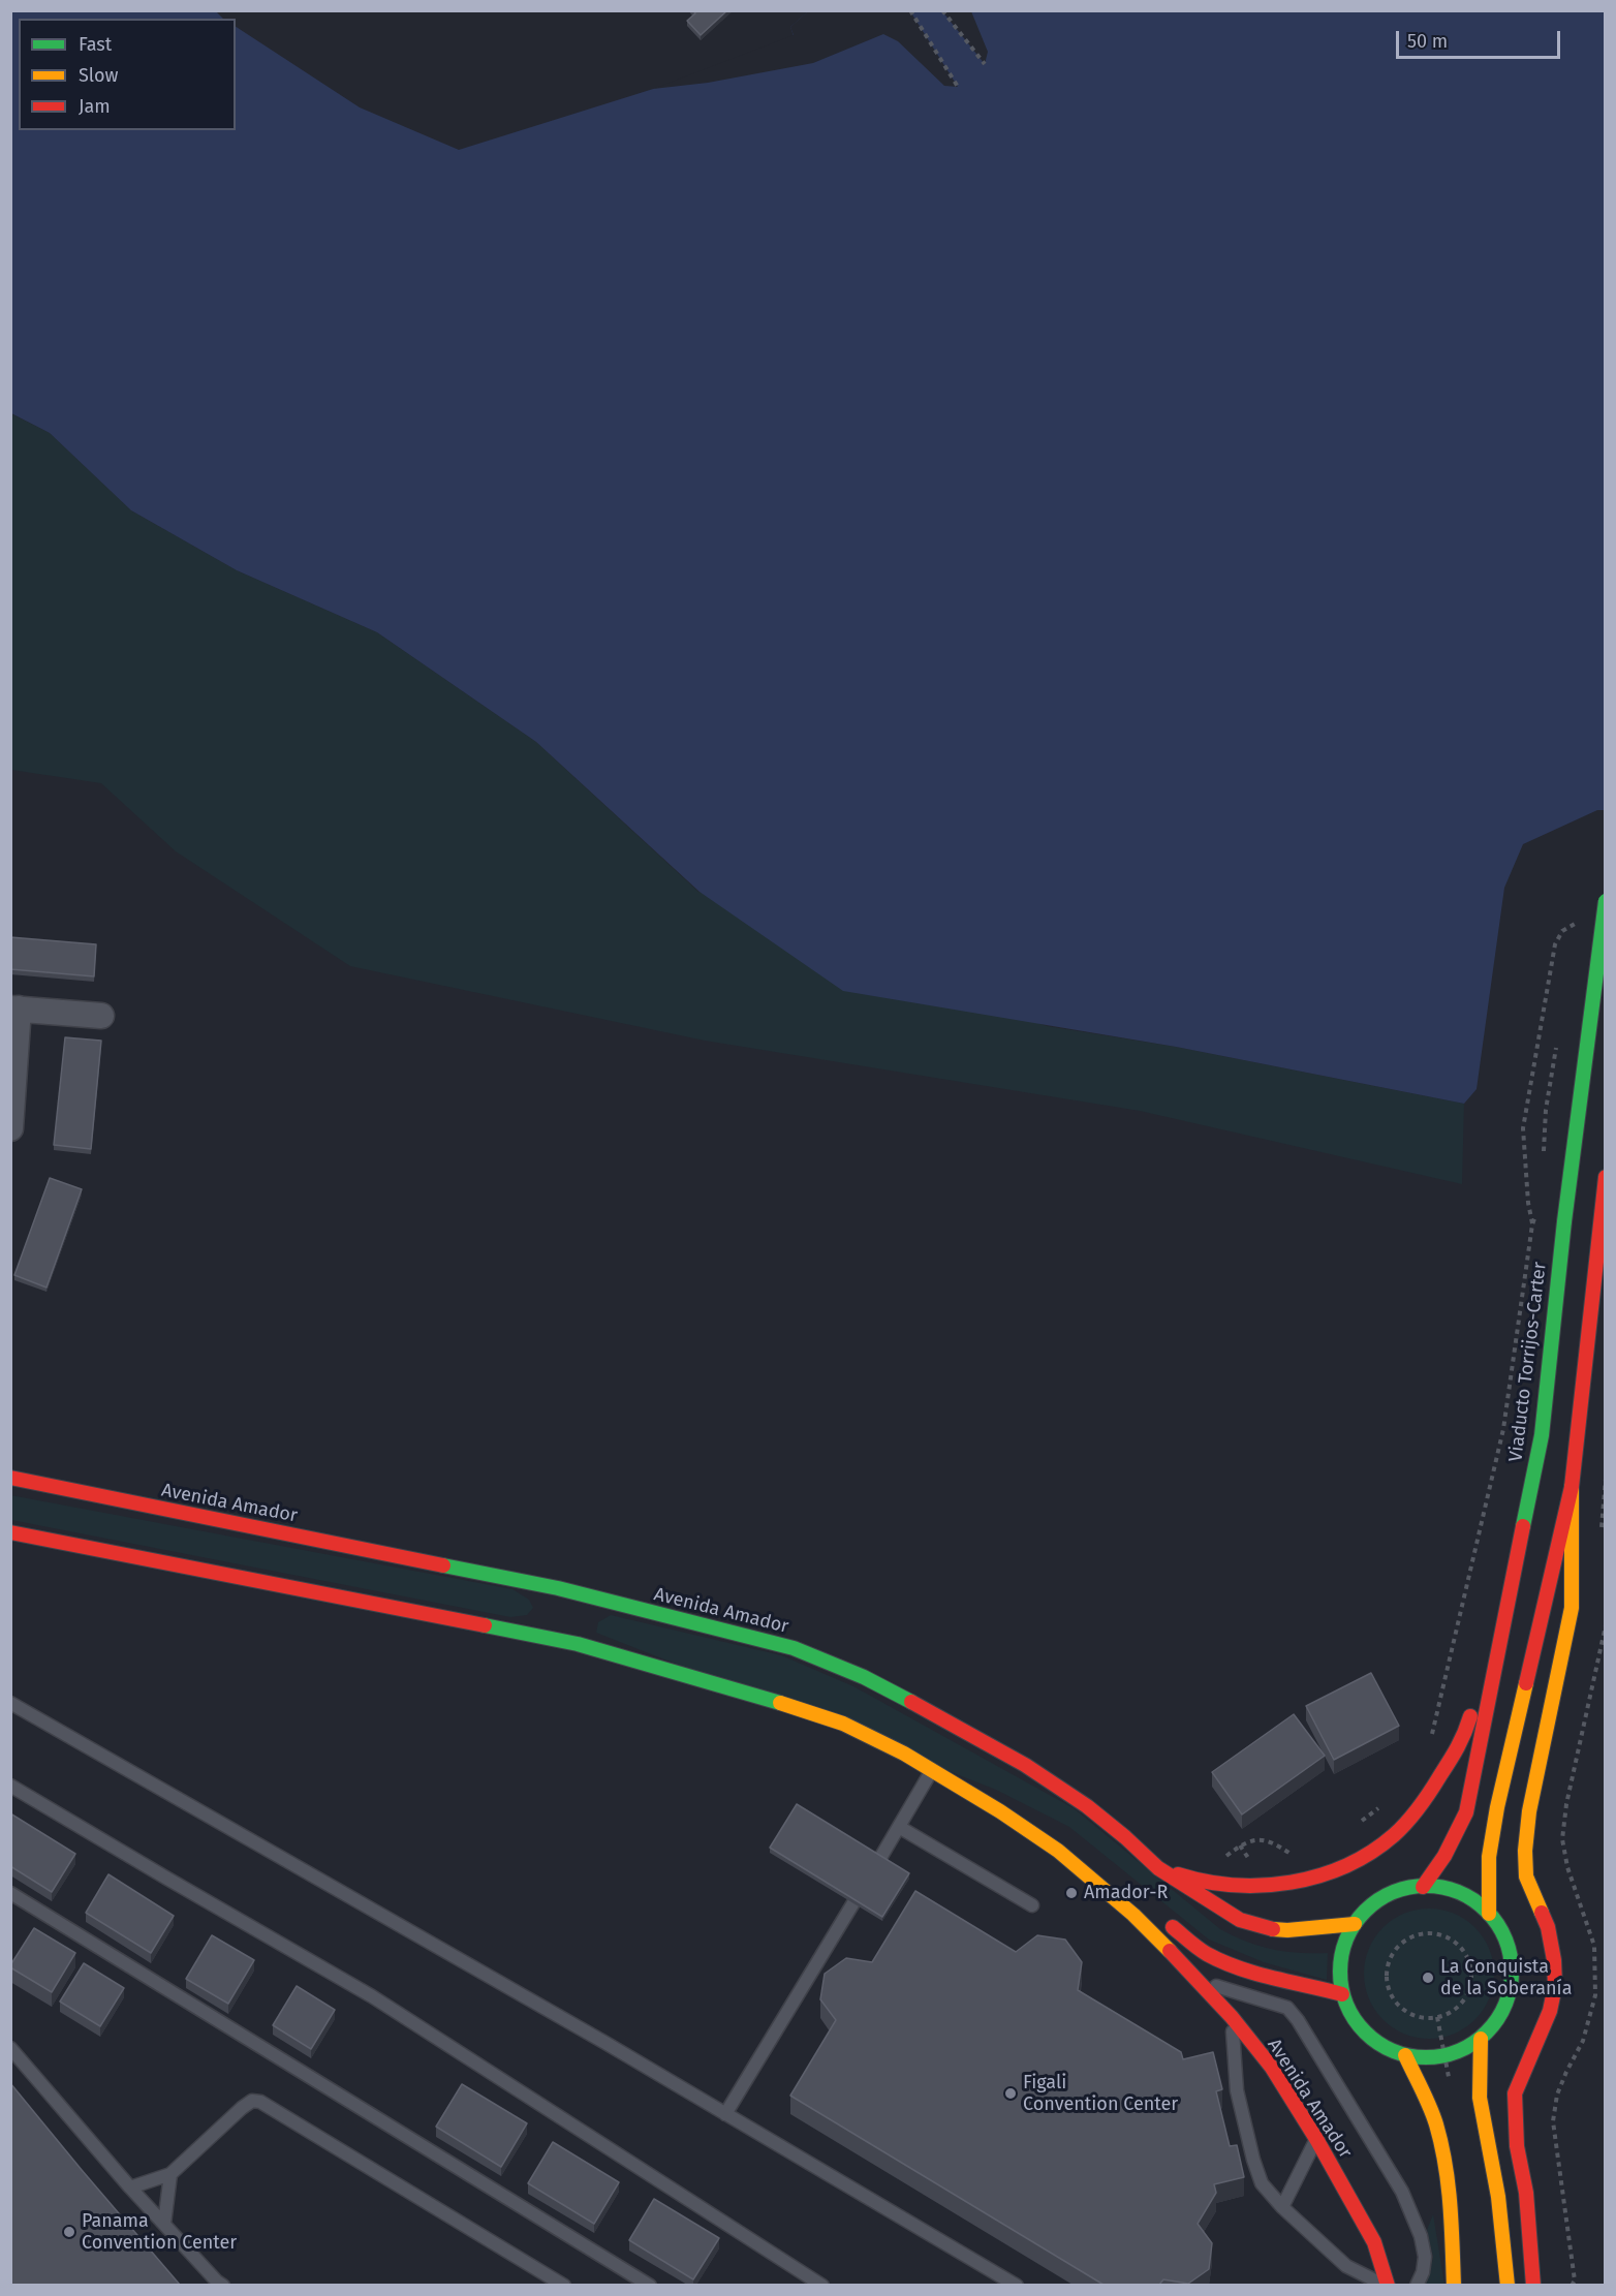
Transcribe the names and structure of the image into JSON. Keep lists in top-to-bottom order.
{
  "streets": {
    "main road": ["Viaducto Torrijos-Carter", "Avenida Amador"]
  },
  "places": [
    "Amador-R",
    "La Conquista de la Soberanía",
    "Figali Convention Center",
    "Panama Convention Center"
  ],
  "legend": ["Fast", "Slow", "Jam"],
  "scale_bar": "50 m"
}
